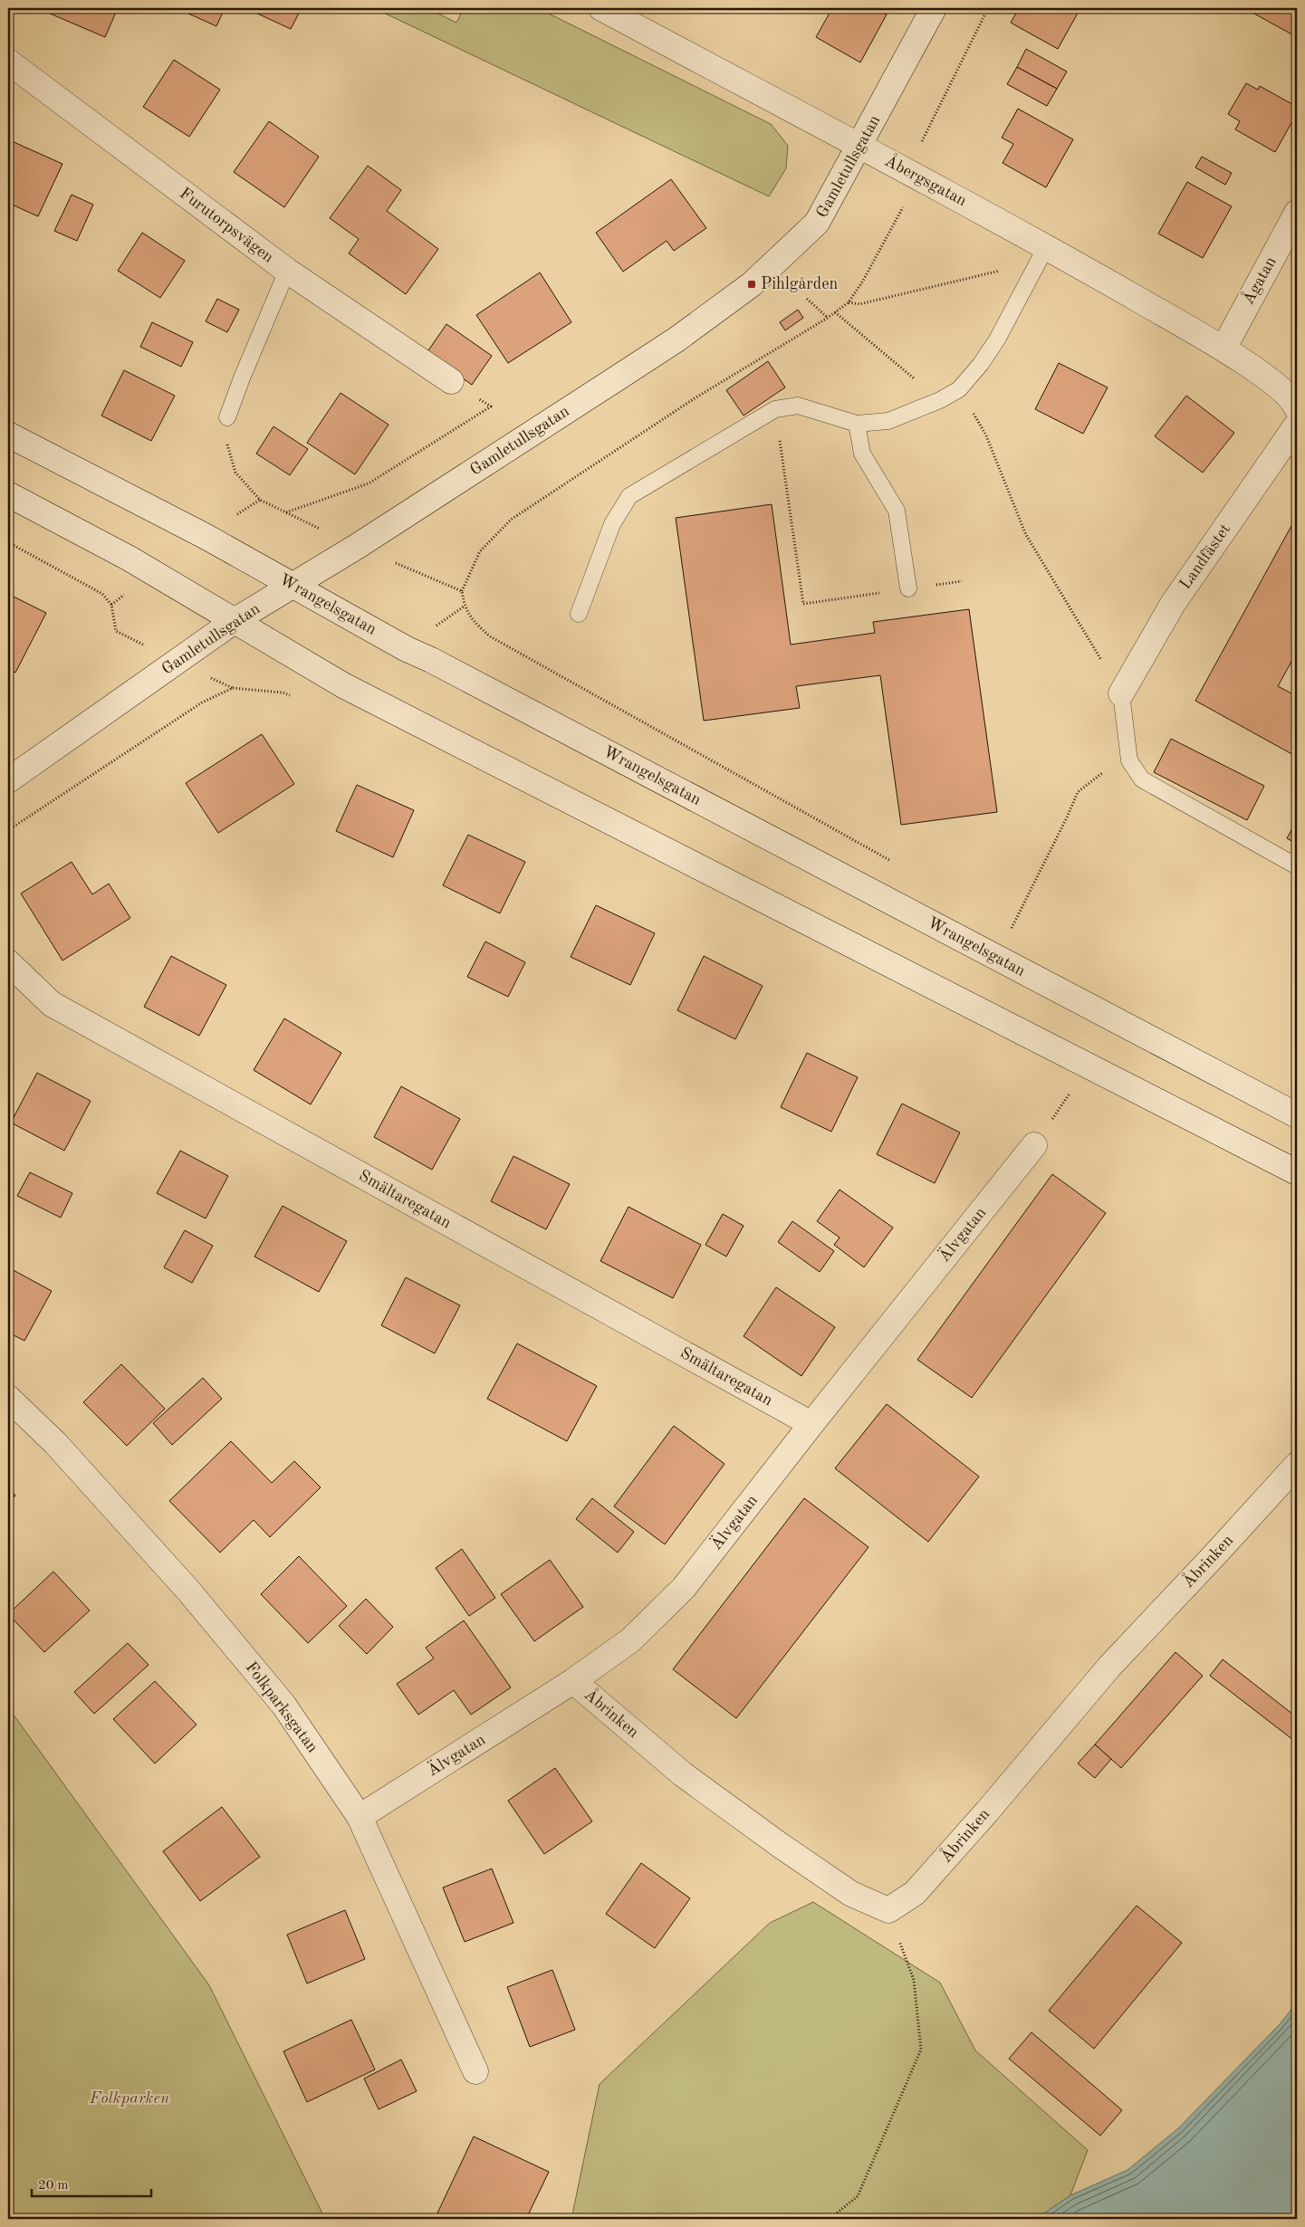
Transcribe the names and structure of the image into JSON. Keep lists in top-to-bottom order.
{
  "streets": {
    "street": [
      "Gamletullsgatan",
      "Åbergsgatan",
      "Furutorpsvägen",
      "Ågatan",
      "Landfästet",
      "Wrangelsgatan",
      "Smältaregatan",
      "Älvgatan",
      "Åbrinken",
      "Folkparksgatan"
    ]
  },
  "crossings": [
    ["Gamletullsgatan", "Åbergsgatan"],
    ["Gamletullsgatan", "Wrangelsgatan"],
    ["Åbergsgatan", "Ågatan"],
    ["Smältaregatan", "Älvgatan"],
    ["Älvgatan", "Åbrinken"],
    ["Älvgatan", "Folkparksgatan"]
  ],
  "parks": ["Folkparken"],
  "places": {
    "transit": ["Pihlgården"]
  },
  "scale_bar": "20 m"
}
